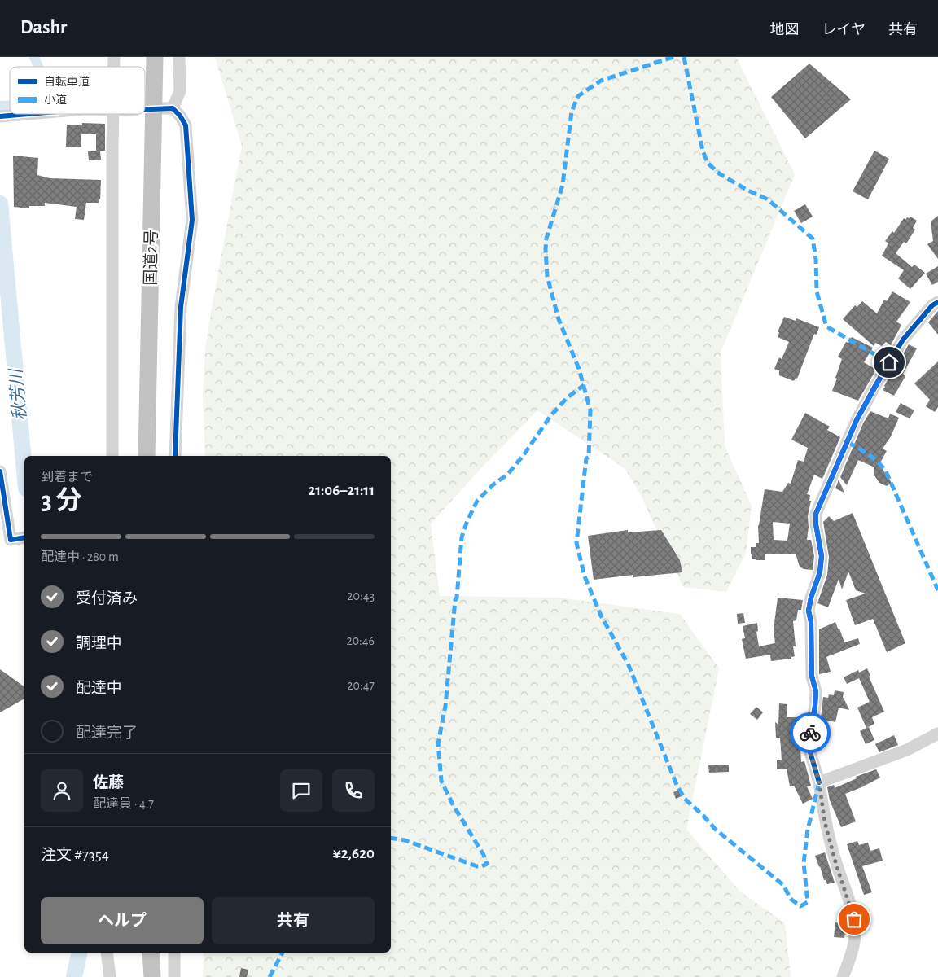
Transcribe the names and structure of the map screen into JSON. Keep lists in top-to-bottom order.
{
  "streets": {
    "highway": ["国道2号"]
  },
  "water": ["秋芳川"],
  "legend": ["自転車道", "小道"],
  "page": {
    "header": "Dashr",
    "nav": ["地図", "レイヤ", "共有"],
    "heading": ["3 分", "到着まで", "21:06–21:11"],
    "panel": [
      "佐藤",
      "配達員 · 4.7",
      "注文 #7354",
      "¥2,620"
    ],
    "bar": "配達中 · 280 m",
    "list": [
      ["受付済み", "20:43"],
      ["調理中", "20:46"],
      ["配達中", "20:47"],
      "配達完了"
    ],
    "buttons": ["ヘルプ", "共有"]
  }
}
